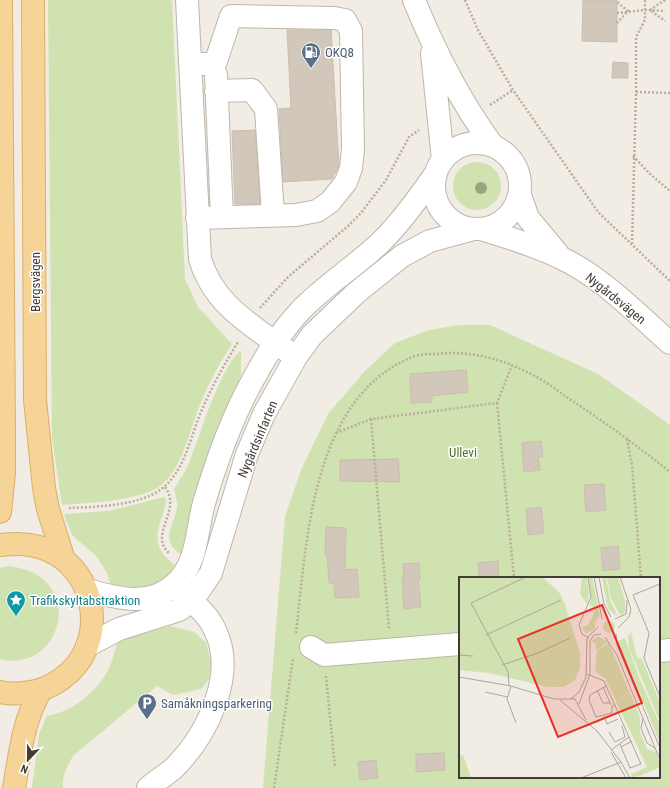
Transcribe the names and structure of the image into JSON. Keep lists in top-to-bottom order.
{
  "streets": {
    "main road": ["Bergsvägen"],
    "street": ["Nygårdsvägen", "Nygårdsinfarten"]
  },
  "crossings": [
    ["Nygårdsvägen", "Nygårdsinfarten"]
  ],
  "parks": ["Ullevi"],
  "places": {
    "fuel station": ["OKQ8"],
    "place": ["Trafikskyltabstraktion"],
    "parking": ["Samåkningsparkering"]
  },
  "north": "bottom"
}
